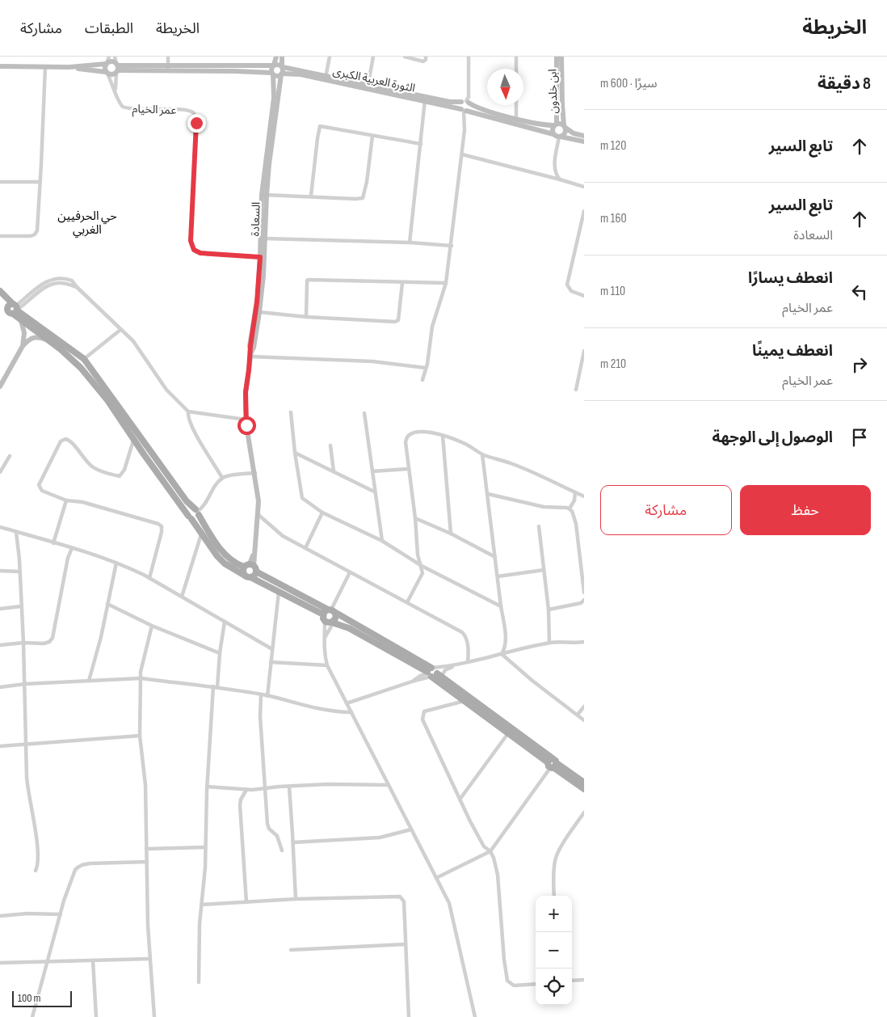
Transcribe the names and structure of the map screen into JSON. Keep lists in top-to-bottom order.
{
  "streets": {
    "street": [
      "الثورة العربية الكبرى",
      "ابن خلدون",
      "عمر الخيام",
      "السعادة"
    ]
  },
  "crossings": [
    ["الثورة العربية الكبرى", "ابن خلدون"],
    ["الثورة العربية الكبرى", "السعادة"],
    ["عمر الخيام", "السعادة"]
  ],
  "districts": ["حي الحرفيين الغربي"],
  "scale_bar": "100 m",
  "north": "bottom",
  "page": {
    "header": "الخريطة",
    "nav": ["الخريطة", "الطبقات", "مشاركة"],
    "heading": ["8 دقيقة", "سيرًا · 600 m"],
    "list": [
      ["تابع السير", "120 m"],
      ["تابع السير", "السعادة", "160 m"],
      ["انعطف يسارًا", "عمر الخيام", "110 m"],
      ["انعطف يمينًا", "عمر الخيام", "210 m"],
      "الوصول إلى الوجهة"
    ],
    "buttons": ["حفظ", "مشاركة"],
    "map_buttons": ["+", "−"],
    "scale": "100 m"
  }
}
